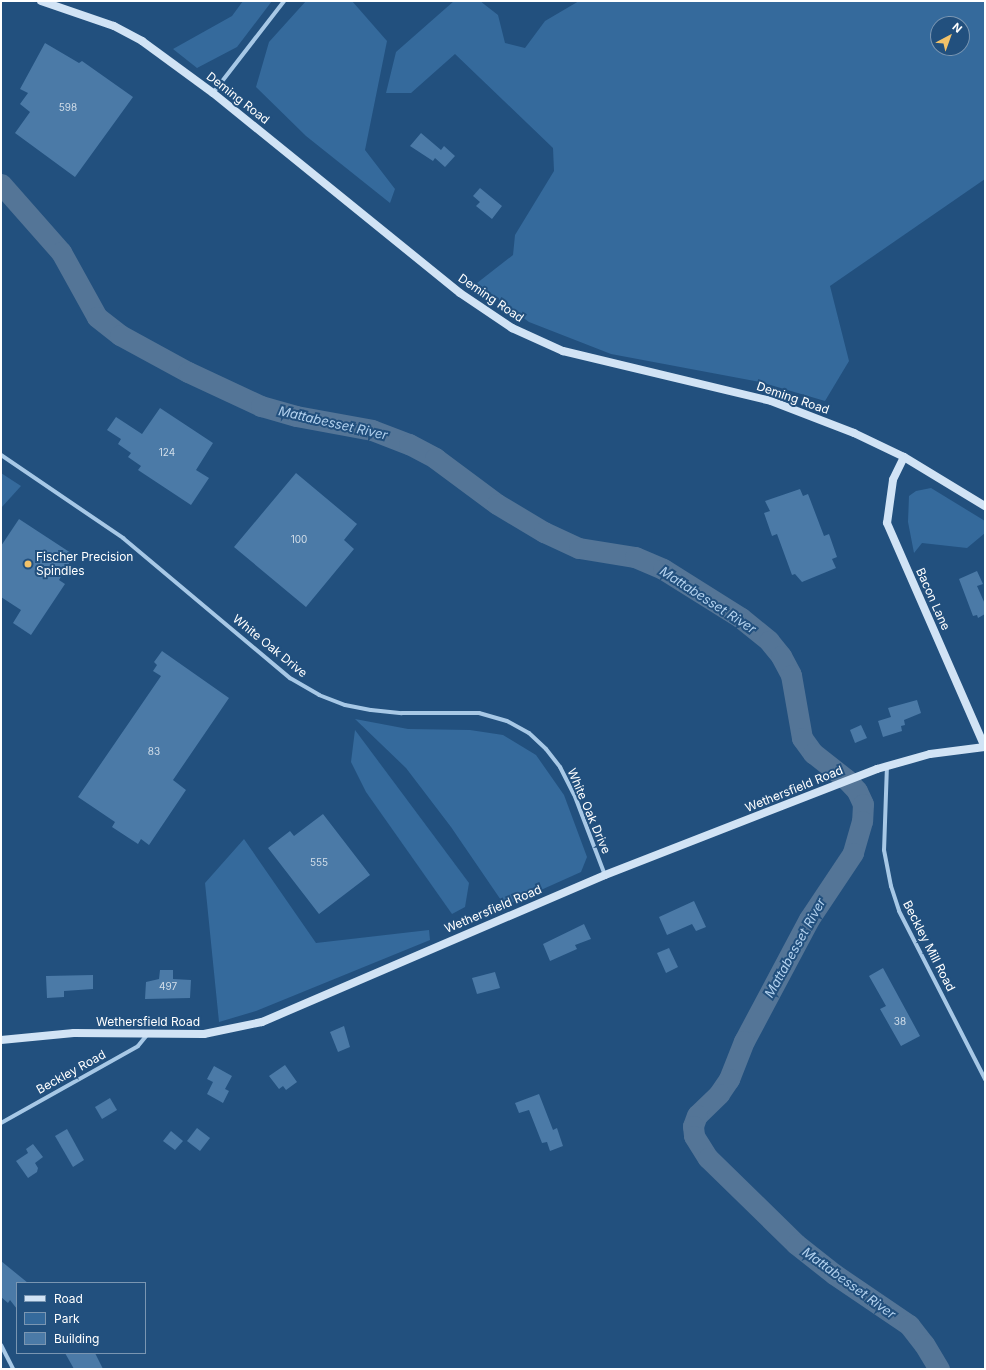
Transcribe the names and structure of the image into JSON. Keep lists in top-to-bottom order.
{
  "streets": {
    "street": [
      "Deming Road",
      "Bacon Lane",
      "White Oak Drive",
      "Wethersfield Road",
      "Beckley Mill Road",
      "Beckley Road"
    ]
  },
  "crossings": [
    ["Deming Road", "Bacon Lane"],
    ["Bacon Lane", "Wethersfield Road"],
    ["White Oak Drive", "Wethersfield Road"],
    ["Wethersfield Road", "Beckley Mill Road"],
    ["Wethersfield Road", "Beckley Road"]
  ],
  "water": ["Mattabesset River"],
  "places": ["Fischer Precision Spindles"],
  "house_numbers": [
    "598",
    "124",
    "100",
    "83",
    "555",
    "497",
    "38"
  ],
  "legend": ["Road", "Park", "Building"],
  "north": "top right"
}
